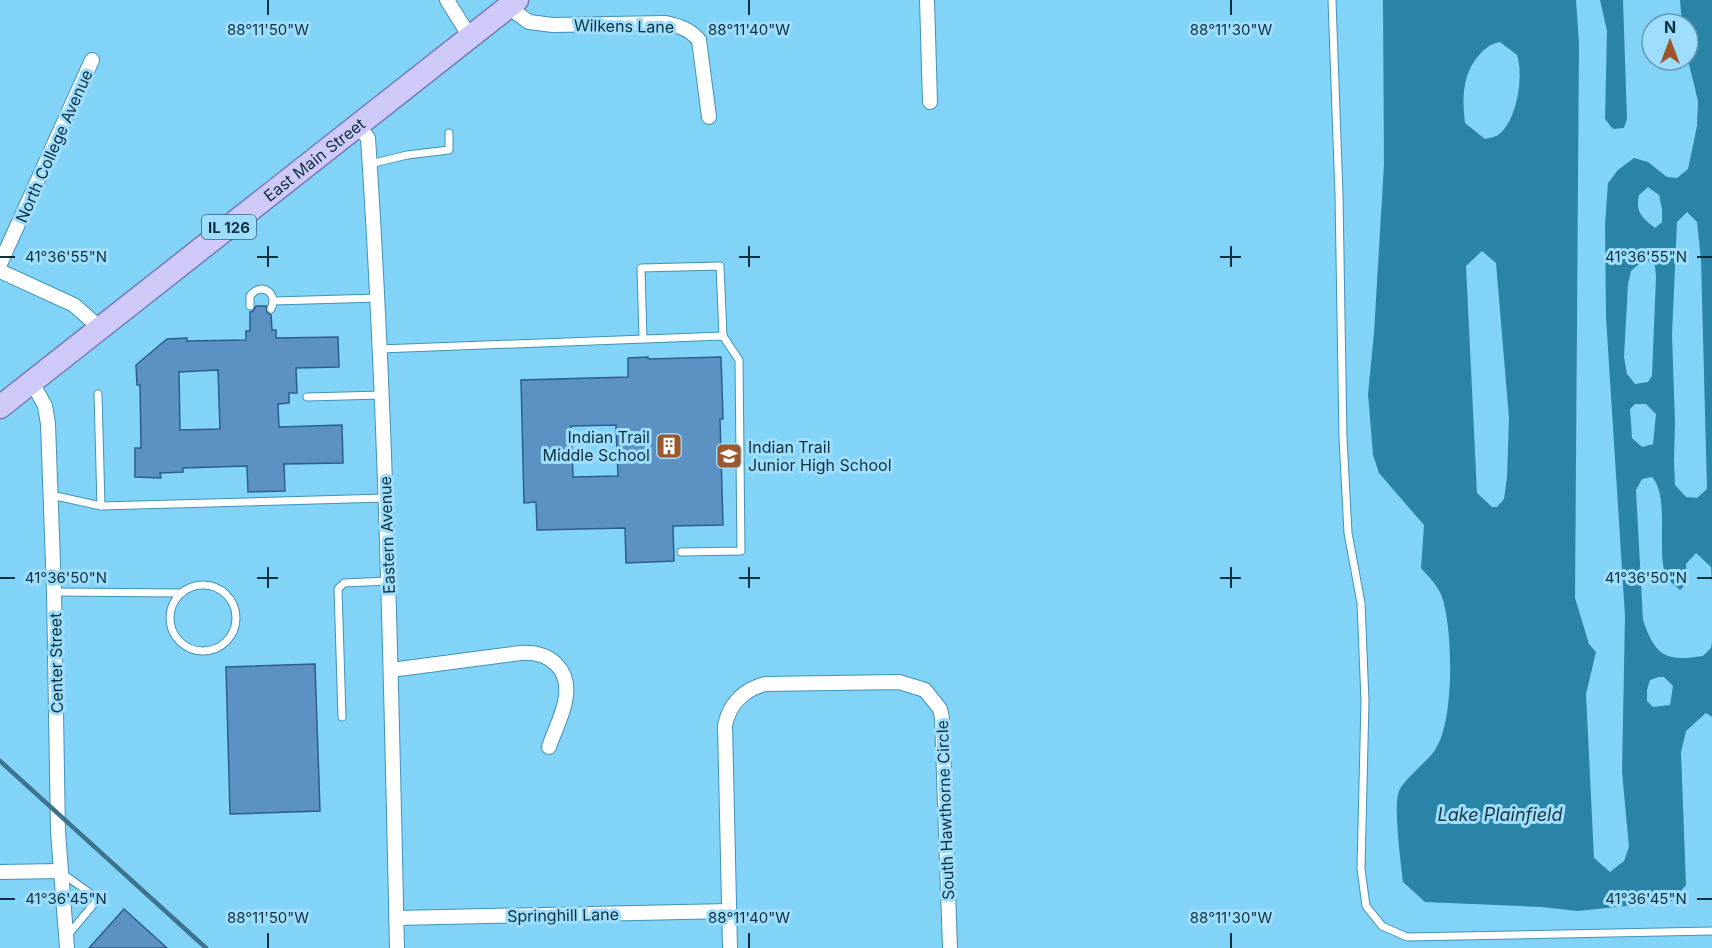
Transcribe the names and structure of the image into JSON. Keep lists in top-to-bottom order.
{
  "streets": {
    "main road": ["East Main Street", "IL 126"],
    "street": [
      "Wilkens Lane",
      "North College Avenue",
      "Eastern Avenue",
      "Center Street",
      "South Hawthorne Circle",
      "Springhill Lane"
    ]
  },
  "crossings": [
    ["Wilkens Lane", "East Main Street"],
    ["East Main Street", "Eastern Avenue"],
    ["East Main Street", "Center Street"],
    ["Eastern Avenue", "Springhill Lane"],
    ["South Hawthorne Circle", "Springhill Lane"]
  ],
  "water": ["Lake Plainfield"],
  "places": {
    "building": ["Indian Trail Middle School"],
    "school or university": ["Indian Trail Junior High School"]
  },
  "north": "top",
  "coordinates": [
    "88°11'50\"W",
    "88°11'40\"W",
    "88°11'30\"W",
    "41°36'55\"N",
    "41°36'50\"N",
    "41°36'45\"N"
  ]
}
